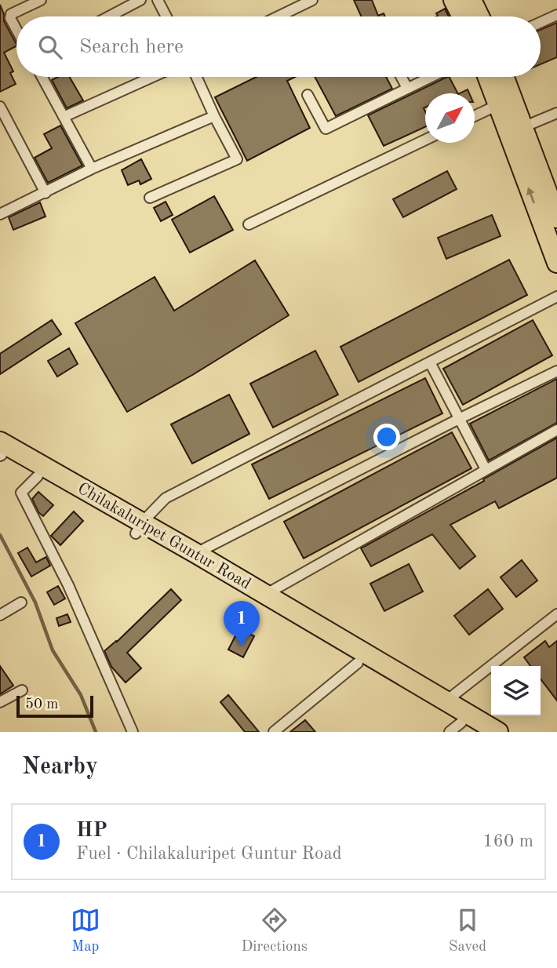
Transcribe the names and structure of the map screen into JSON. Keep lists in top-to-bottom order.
{
  "streets": {
    "highway": ["Chilakaluripet Guntur Road"]
  },
  "scale_bar": "50 m",
  "north": "top right",
  "page": {
    "search": "Search here",
    "pins": "1",
    "scale": "50 m",
    "heading": "Nearby",
    "list": [
      {
        "mark": "1",
        "name": "HP",
        "note": "Fuel · Chilakaluripet Guntur Road",
        "value": "160 m"
      }
    ],
    "nav": ["Map", "Directions", "Saved"]
  }
}
